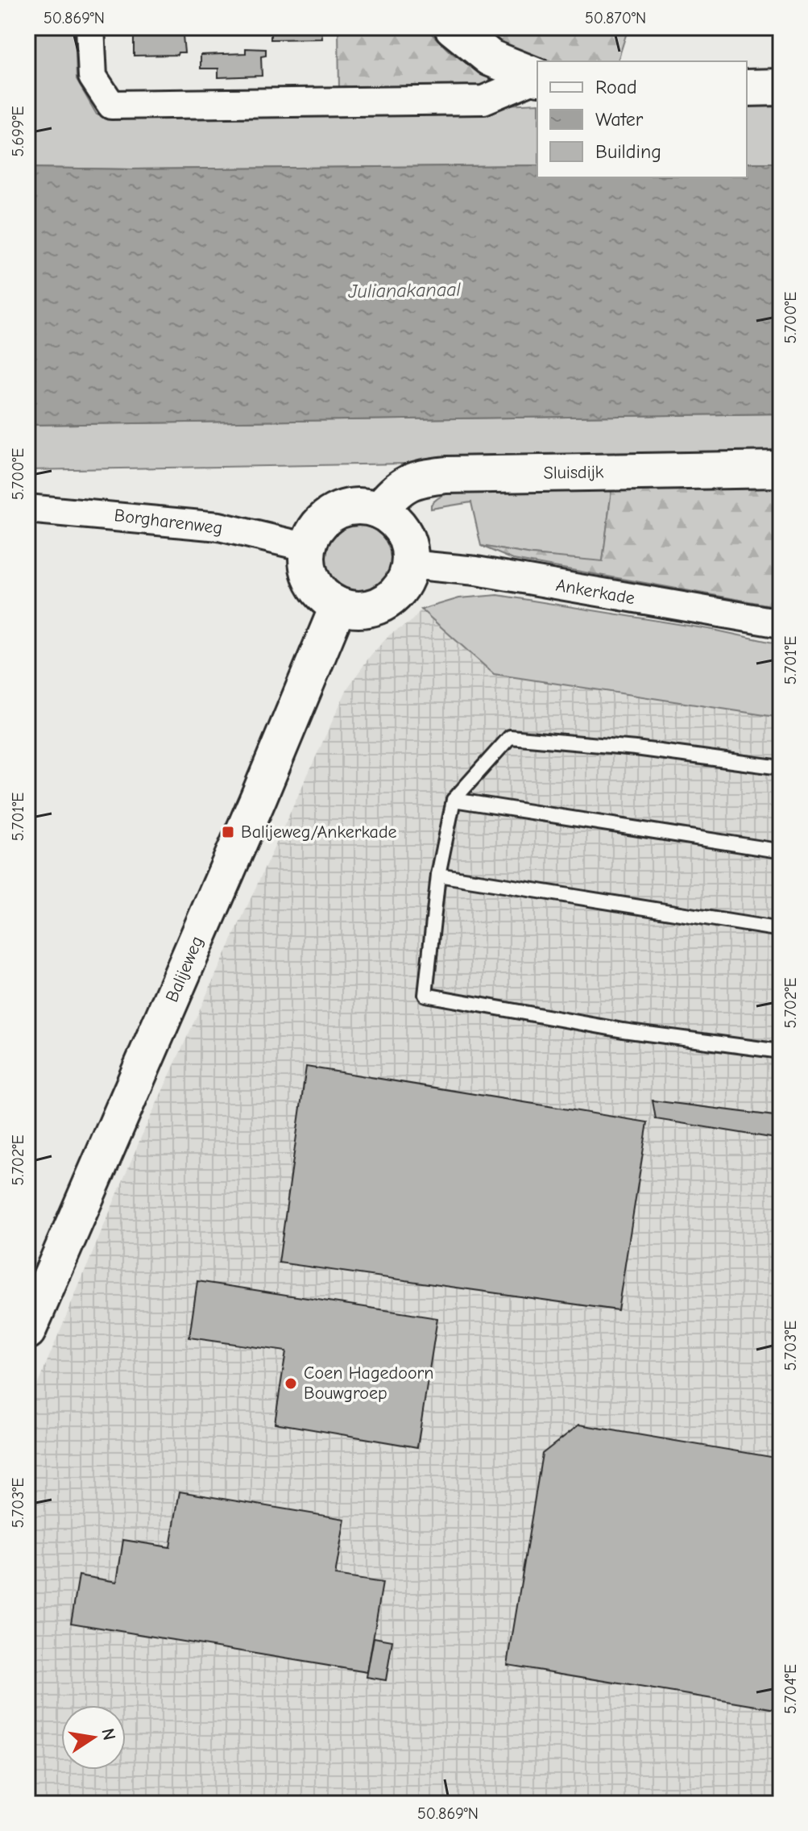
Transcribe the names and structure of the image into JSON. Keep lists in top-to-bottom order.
{
  "streets": {
    "street": [
      "Sluisdijk",
      "Borgharenweg",
      "Ankerkade",
      "Balijeweg"
    ]
  },
  "crossings": [
    ["Sluisdijk", "Borgharenweg"],
    ["Sluisdijk", "Ankerkade"],
    ["Sluisdijk", "Balijeweg"],
    ["Borgharenweg", "Ankerkade"],
    ["Borgharenweg", "Balijeweg"],
    ["Ankerkade", "Balijeweg"]
  ],
  "water": ["Julianakanaal"],
  "places": {
    "transit": ["Balijeweg/Ankerkade"],
    "other": ["Coen Hagedoorn Bouwgroep"]
  },
  "legend": ["Road", "Water", "Building"],
  "north": "right",
  "coordinates": [
    "50.869°N",
    "50.870°N",
    "5.699°E",
    "5.700°E",
    "5.701°E",
    "5.702°E",
    "5.703°E",
    "5.704°E"
  ]
}
